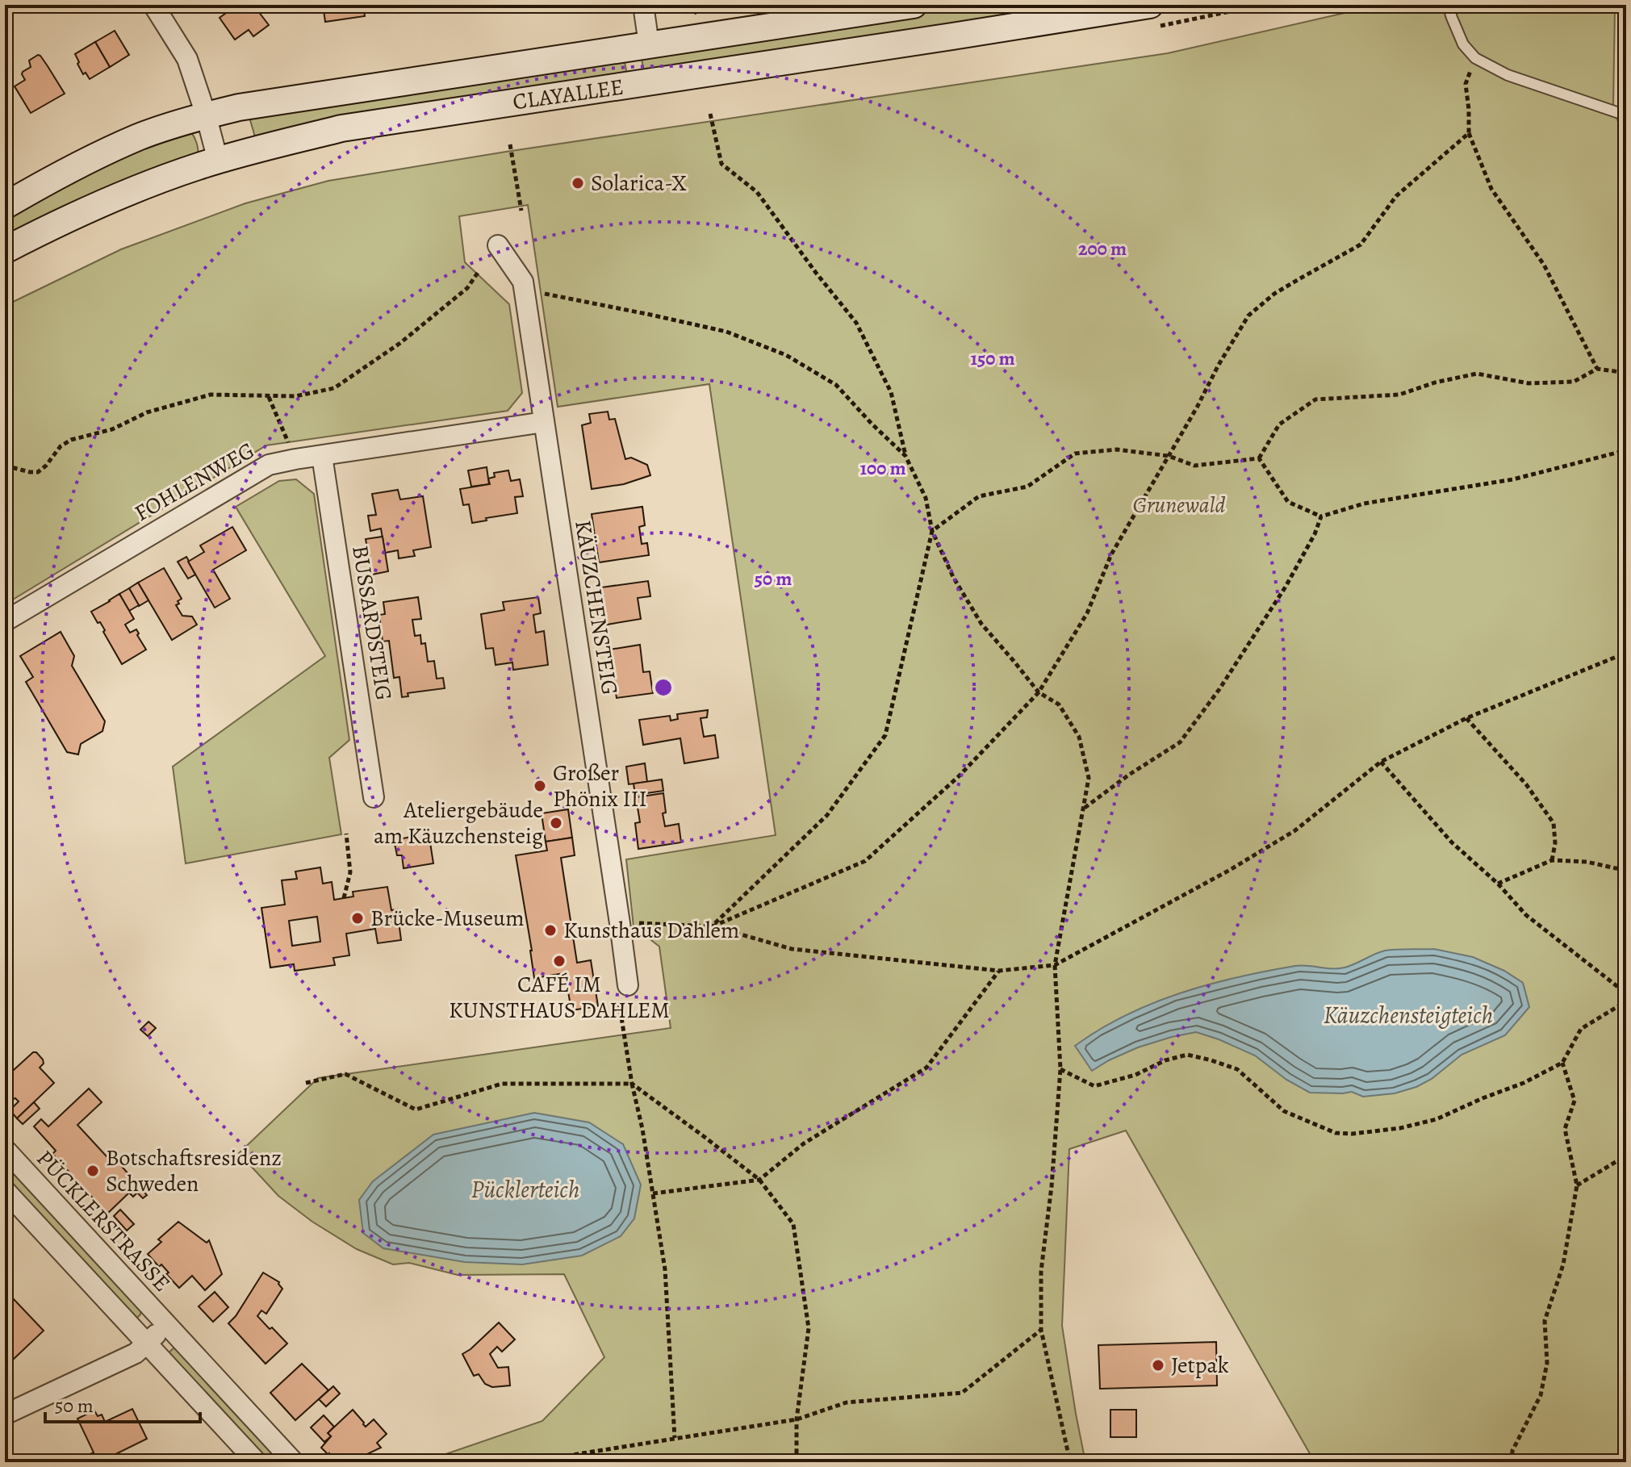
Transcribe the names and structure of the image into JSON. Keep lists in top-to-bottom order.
{
  "streets": {
    "main road": ["CLAYALLEE"],
    "street": [
      "FOHLENWEG",
      "KÄUZCHENSTEIG",
      "BUSSARDSTEIG",
      "PÜCKLERSTRASSE"
    ]
  },
  "crossings": [
    ["FOHLENWEG", "KÄUZCHENSTEIG"],
    ["FOHLENWEG", "BUSSARDSTEIG"]
  ],
  "water": ["Käuzchensteigteich", "Pücklerteich"],
  "parks": ["Grunewald"],
  "places": [
    "Solarica-X",
    "Großer Phönix III",
    "Ateliergebäude am Käuzchensteig",
    "Brücke-Museum",
    "Kunsthaus Dahlem",
    "CAFÉ IM KUNSTHAUS DAHLEM",
    "Botschaftsresidenz Schweden",
    "Jetpak"
  ],
  "scale_bar": "50 m",
  "rings": [
    "200 m",
    "150 m",
    "100 m",
    "50 m"
  ]
}
